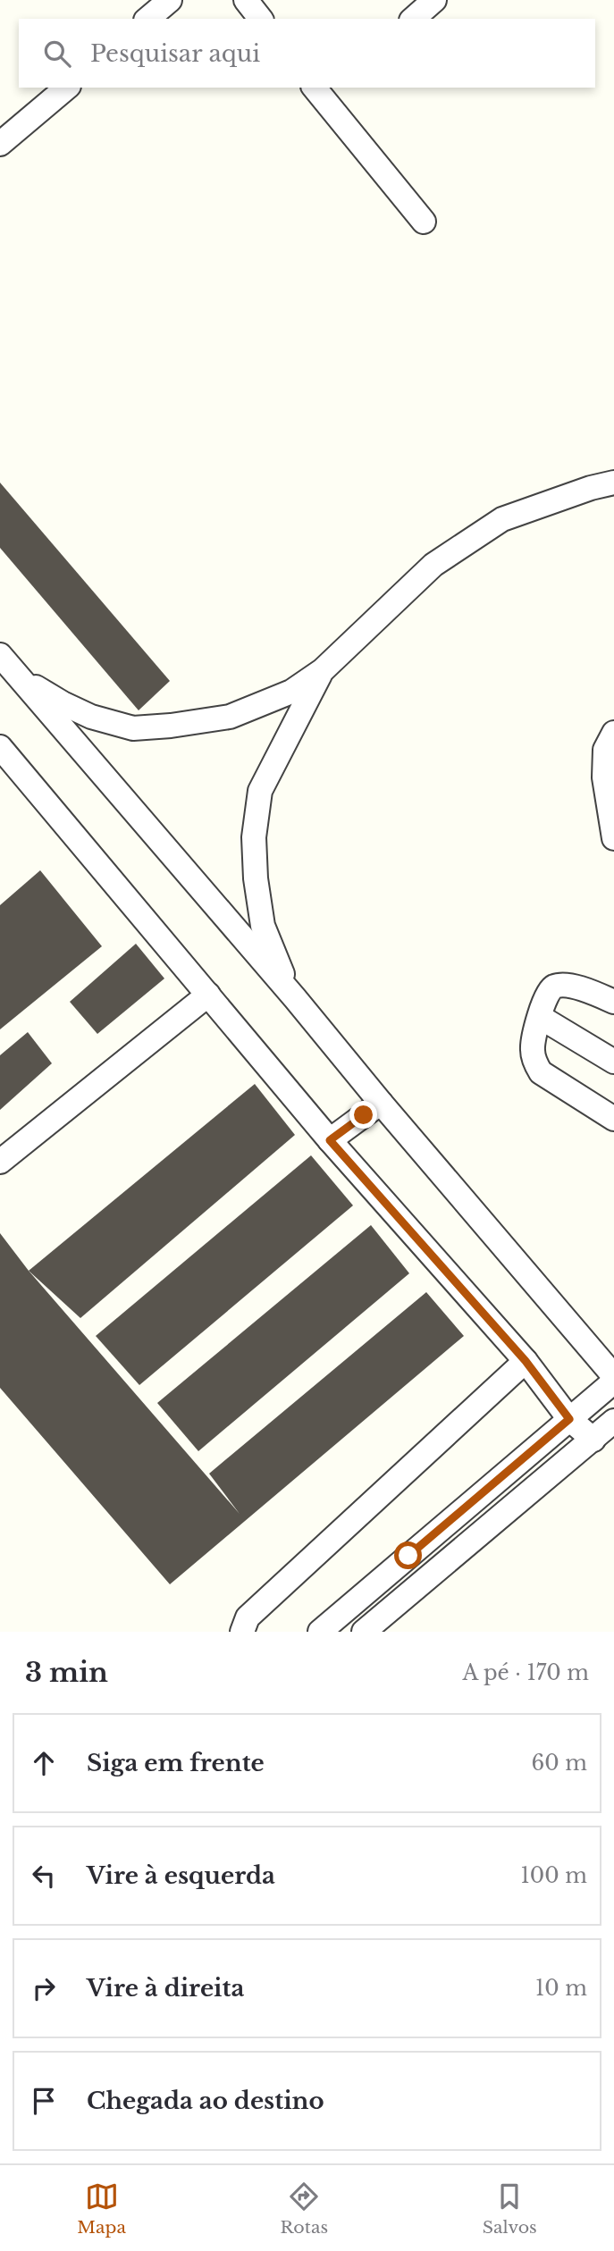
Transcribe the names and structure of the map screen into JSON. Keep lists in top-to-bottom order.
{
  "page": {
    "search": "Pesquisar aqui",
    "heading": ["3 min", "A pé · 170 m"],
    "list": [
      ["Siga em frente", "60 m"],
      ["Vire à esquerda", "100 m"],
      ["Vire à direita", "10 m"],
      "Chegada ao destino"
    ],
    "nav": ["Mapa", "Rotas", "Salvos"]
  }
}
